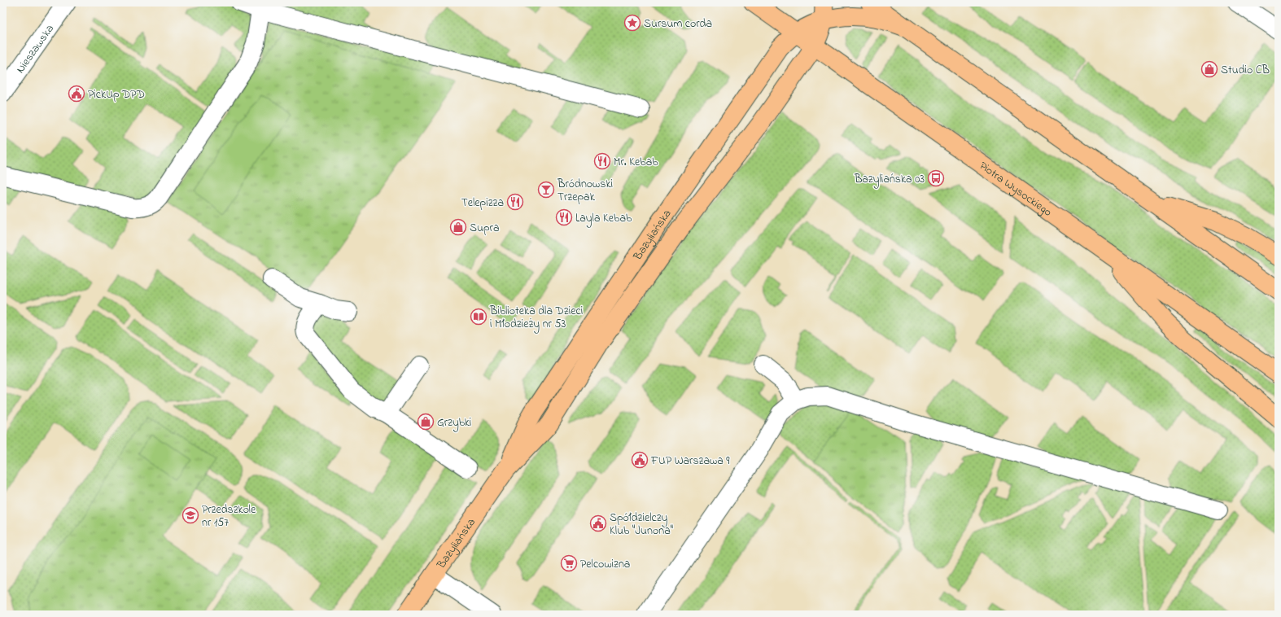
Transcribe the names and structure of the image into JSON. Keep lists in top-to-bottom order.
{
  "streets": {
    "main road": ["Piotra Wysockiego", "Bazyliańska"],
    "street": ["Nieszawska"]
  },
  "crossings": [
    ["Piotra Wysockiego", "Bazyliańska"]
  ],
  "places": {
    "place": ["Sursum corda"],
    "shop": ["Studio CB", "Supra", "Grzybki"],
    "public building": ["PickUp DPD", "FUP Warszawa 9", "Spółdzielczy Klub \"Junona\""],
    "restaurant": ["Mr. Kebab", "Telepizza", "Layla Kebab"],
    "bus stop": ["Bazyliańska 03"],
    "bar": ["Bródnowski Trzepak"],
    "library": ["Biblioteka dla Dzieci i Młodzieży nr 53"],
    "school or university": ["Przedszkole nr 157"],
    "supermarket": ["Pelcowizna"]
  }
}
